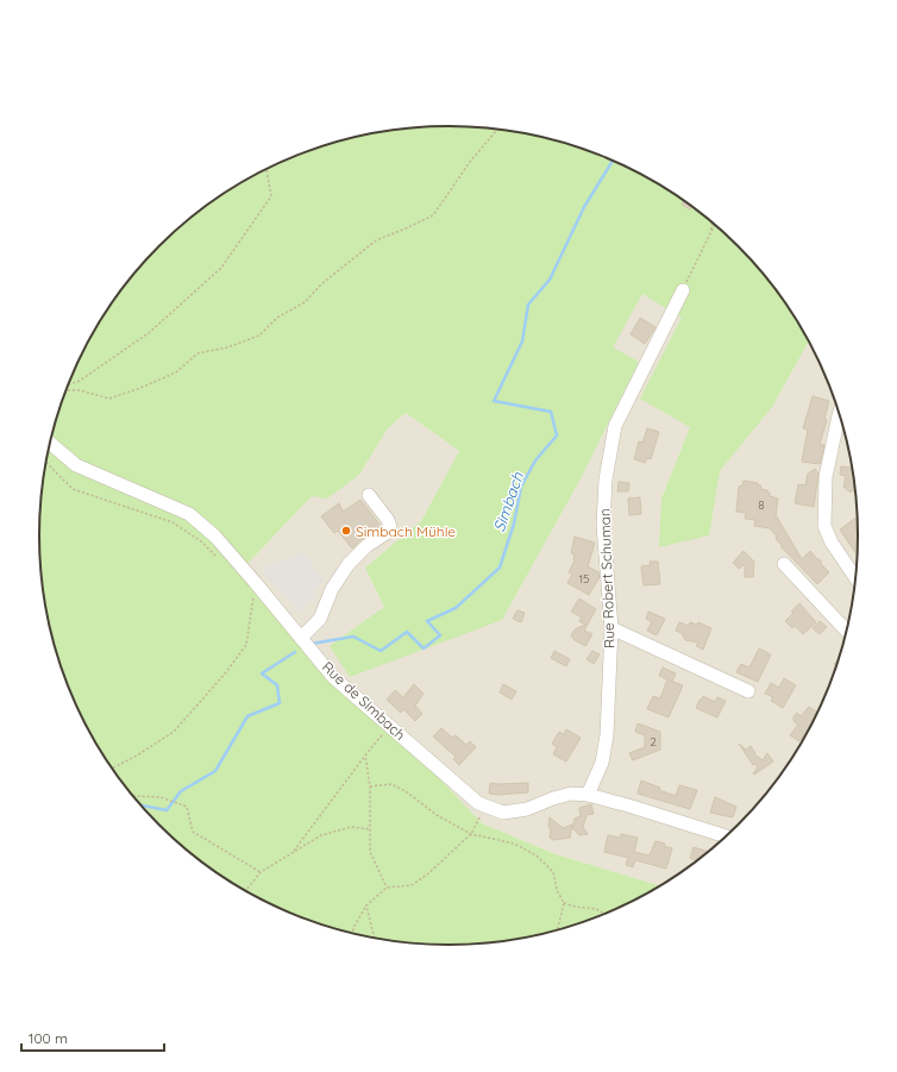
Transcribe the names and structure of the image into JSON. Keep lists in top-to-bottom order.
{
  "streets": {
    "street": ["Rue Robert Schuman", "Rue de Simbach"]
  },
  "crossings": [
    ["Rue Robert Schuman", "Rue de Simbach"]
  ],
  "water": ["Simbach"],
  "places": ["Simbach Mühle"],
  "house_numbers": ["8", "15", "2"],
  "scale_bar": "100 m"
}
